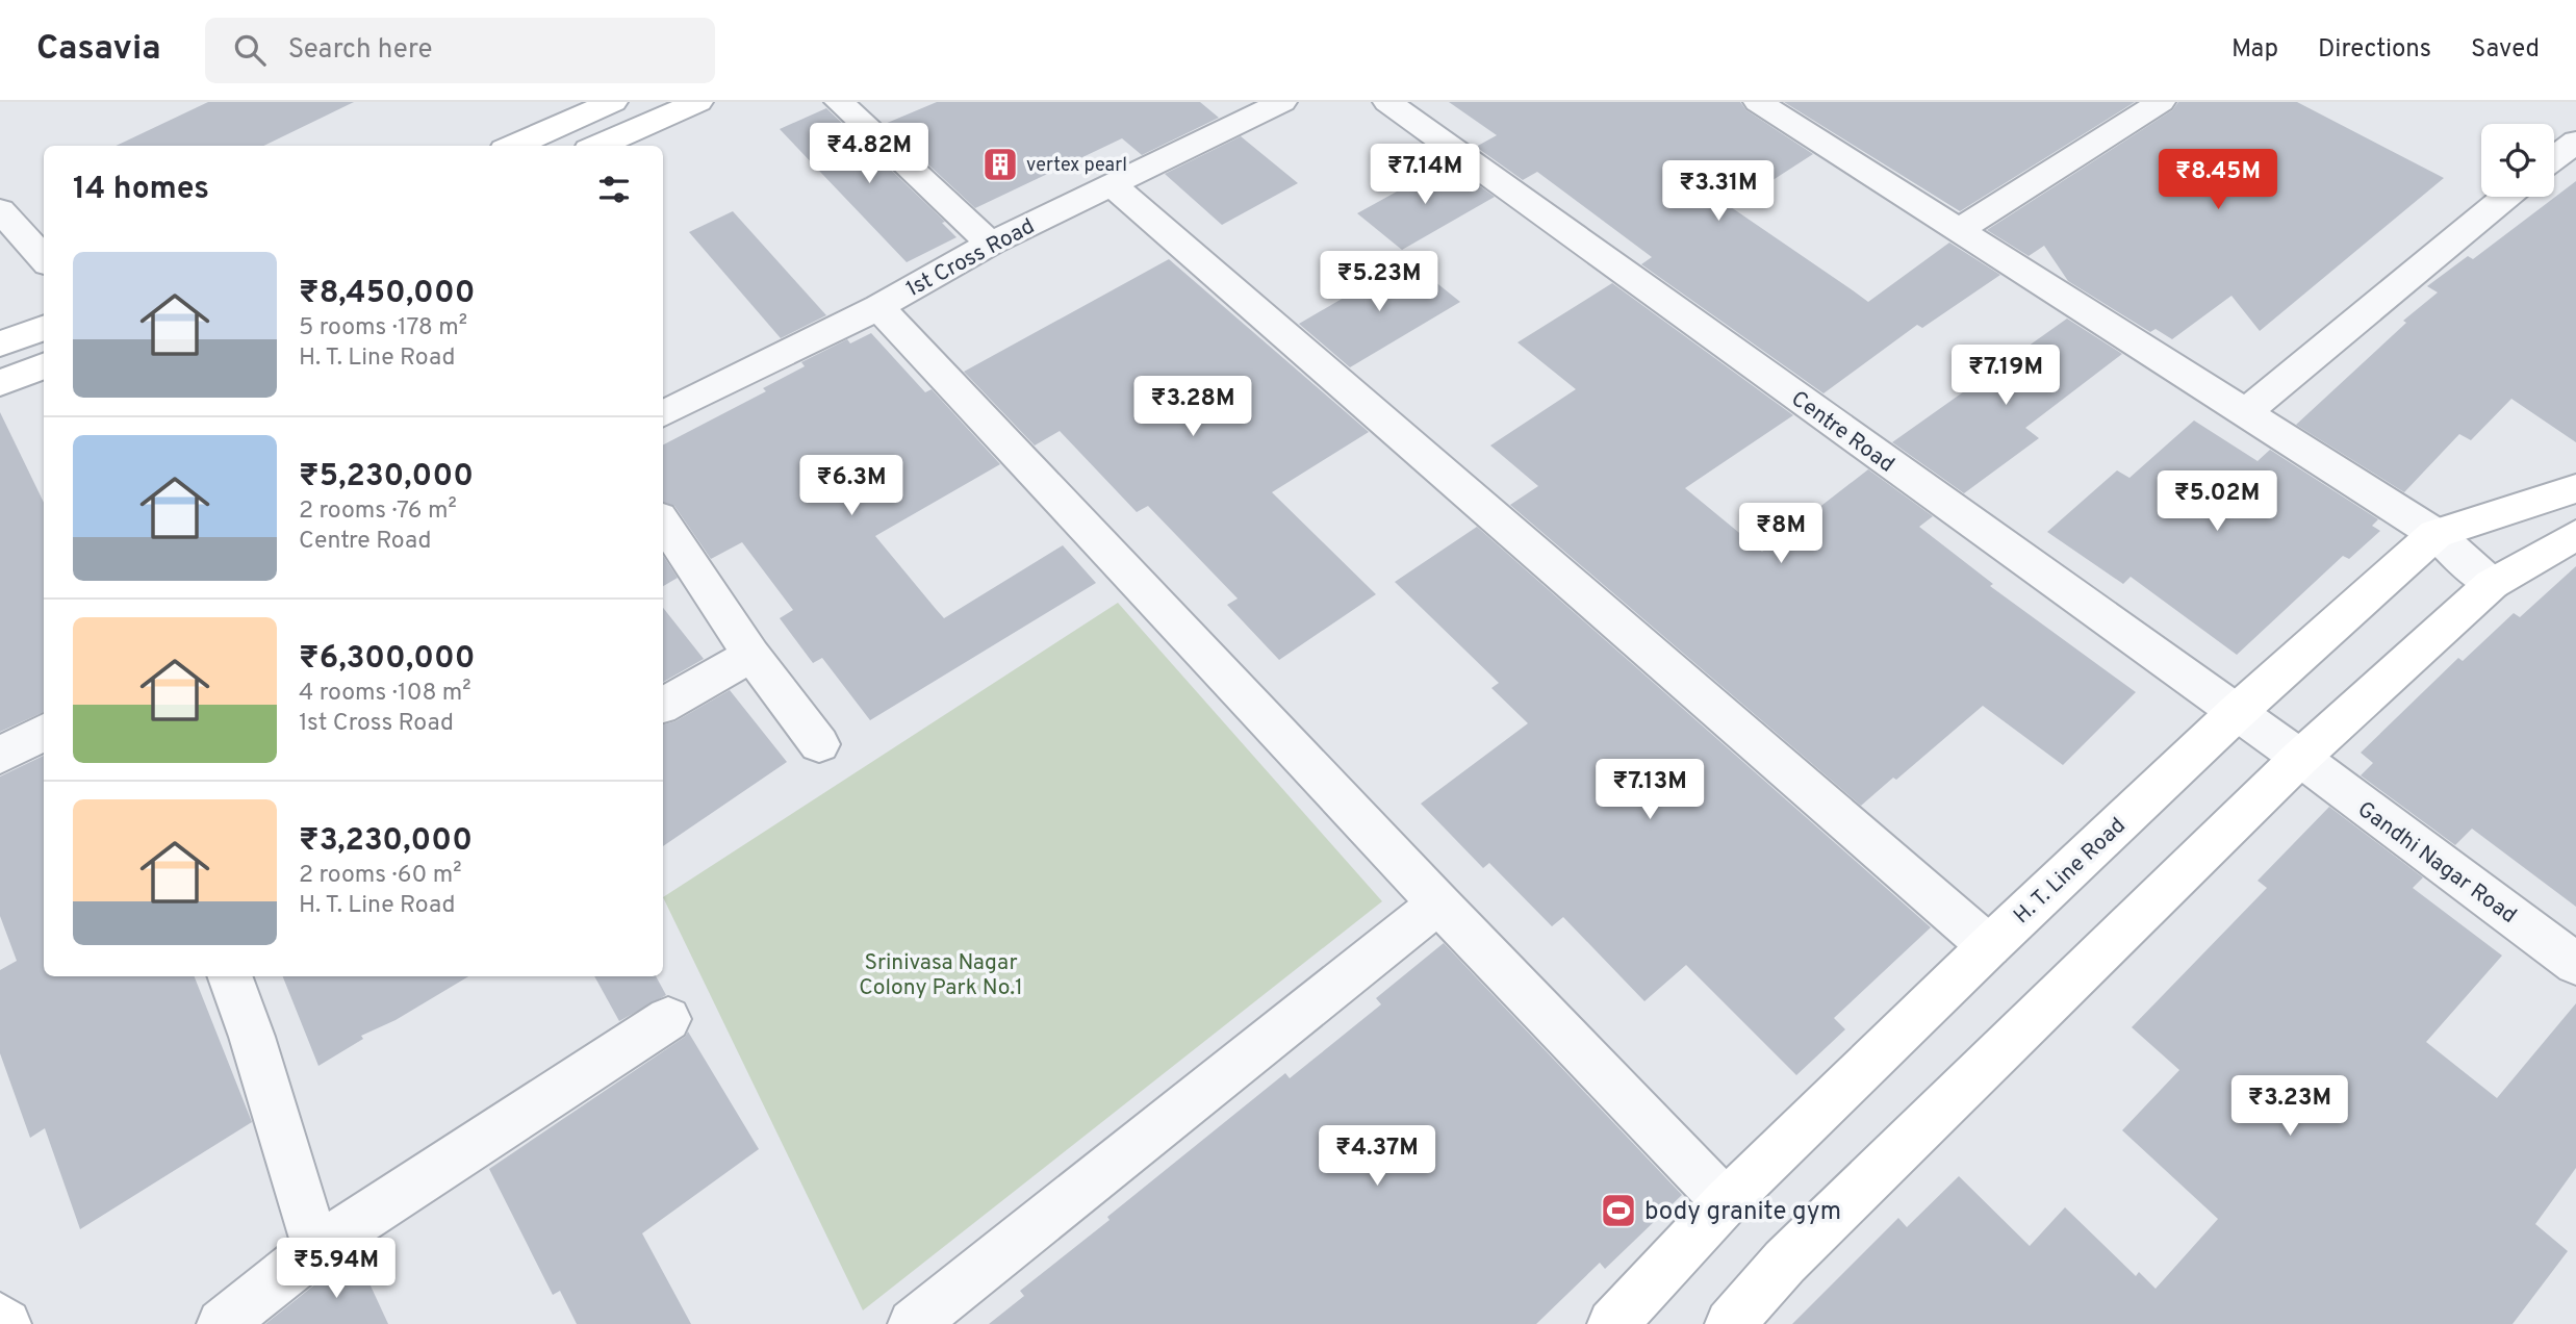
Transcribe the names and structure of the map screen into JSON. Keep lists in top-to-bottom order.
{
  "streets": {
    "street": [
      "1st Cross Road",
      "Centre Road",
      "Gandhi Nagar Road",
      "H. T. Line Road"
    ]
  },
  "crossings": [
    ["Centre Road", "Gandhi Nagar Road"],
    ["Centre Road", "H. T. Line Road"]
  ],
  "parks": ["Srinivasa Nagar Colony Park No.1"],
  "places": {
    "building": ["vertex pearl"],
    "sports": ["body granite gym"]
  },
  "page": {
    "header": "Casavia",
    "search": "Search here",
    "nav": ["Map", "Directions", "Saved"],
    "price": [
      "₹4.82M",
      "₹7.14M",
      "₹8.45M",
      "₹3.31M",
      "₹5.23M",
      "₹7.19M",
      "₹3.28M",
      "₹6.3M",
      "₹5.02M",
      "₹8M",
      "₹7.13M",
      "₹3.23M",
      "₹4.37M",
      "₹5.94M"
    ],
    "heading": "14 homes",
    "list": [
      {
        "name": "₹8,450,000",
        "note": "5 rooms · 178 m² · H. T. Line Road"
      },
      {
        "name": "₹5,230,000",
        "note": "2 rooms · 76 m² · Centre Road"
      },
      {
        "name": "₹6,300,000",
        "note": "4 rooms · 108 m² · 1st Cross Road"
      },
      {
        "name": "₹3,230,000",
        "note": "2 rooms · 60 m² · H. T. Line Road"
      }
    ]
  }
}
